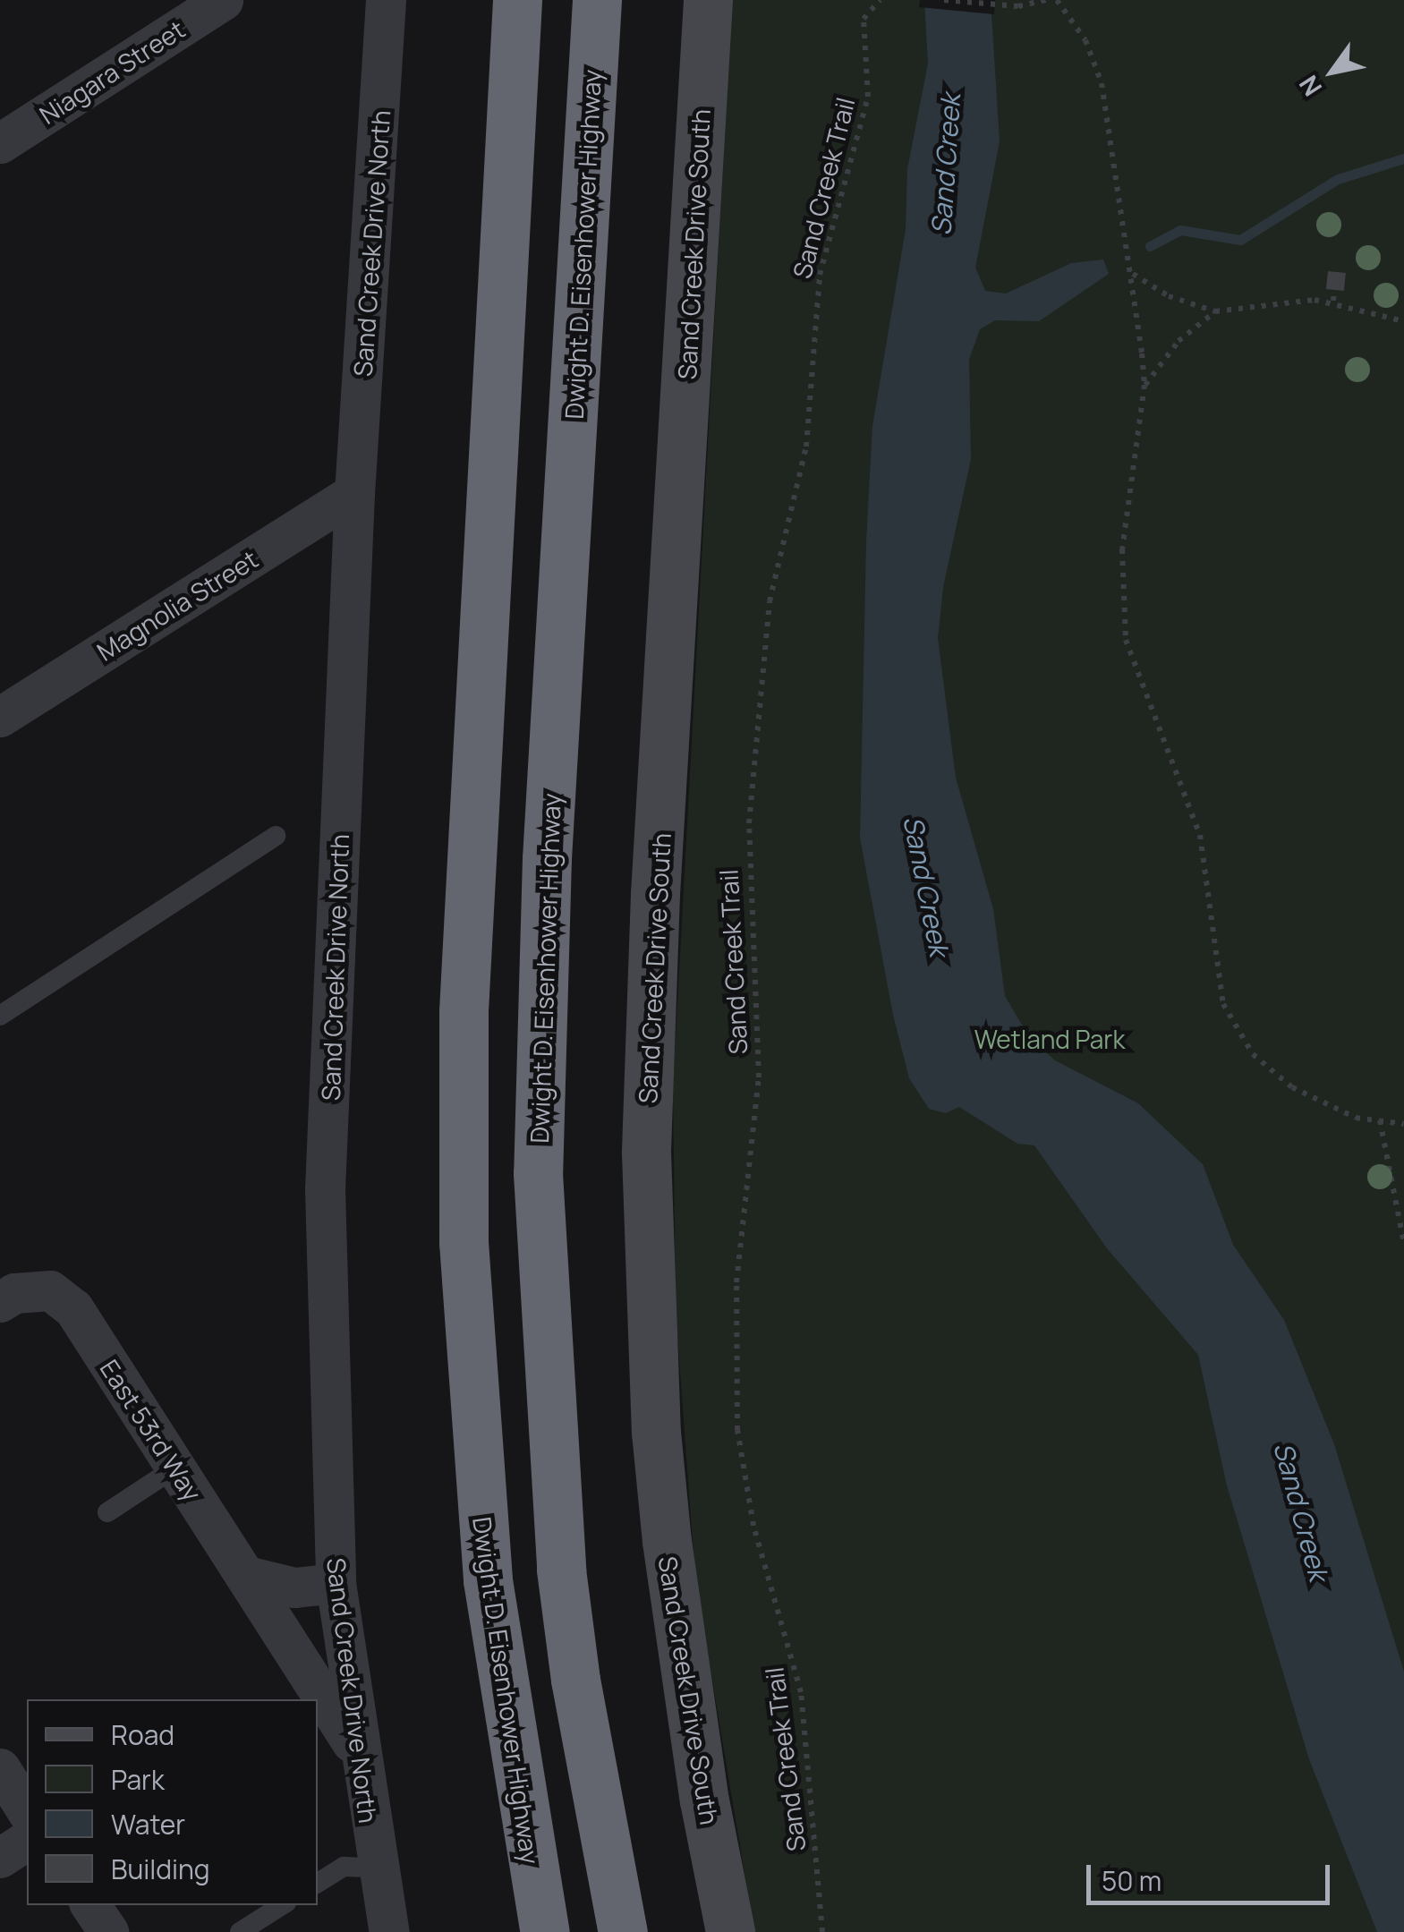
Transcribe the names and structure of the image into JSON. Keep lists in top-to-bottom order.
{
  "streets": {
    "highway": ["Dwight D. Eisenhower Highway"],
    "main road": ["Sand Creek Drive South"],
    "street": [
      "Niagara Street",
      "Sand Creek Drive North",
      "Magnolia Street",
      "East 53rd Way"
    ],
    "path": ["Sand Creek Trail"]
  },
  "crossings": [
    ["Sand Creek Drive North", "Magnolia Street"],
    ["Sand Creek Drive North", "East 53rd Way"]
  ],
  "water": ["Sand Creek"],
  "parks": ["Wetland Park"],
  "legend": [
    "Road",
    "Park",
    "Water",
    "Building"
  ],
  "scale_bar": "50 m",
  "north": "bottom left"
}
